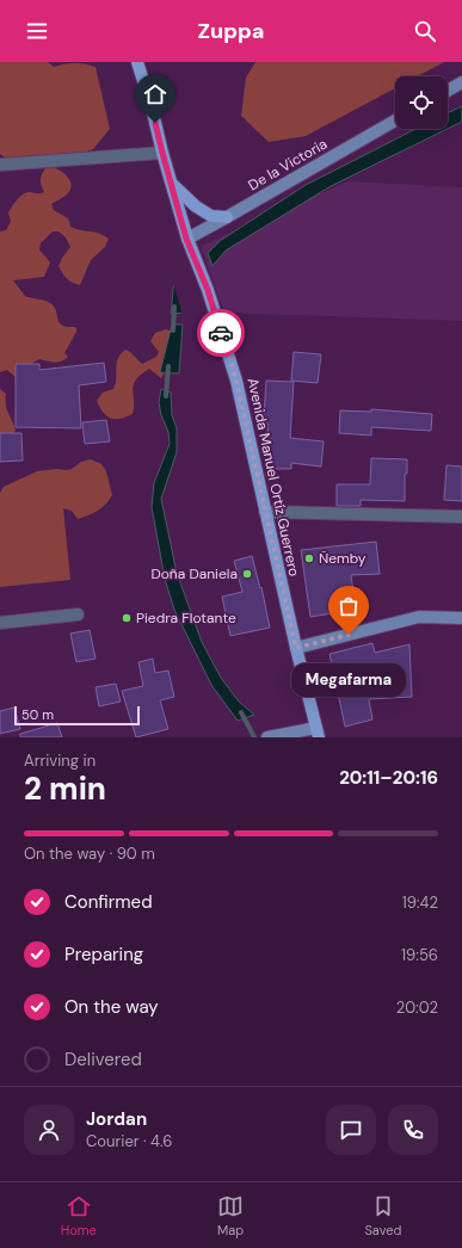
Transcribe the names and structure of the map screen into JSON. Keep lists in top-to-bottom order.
{
  "streets": {
    "main road": ["De la Victoria", "Avenida Manuel Ortíz Guerrero"]
  },
  "crossings": [
    ["De la Victoria", "Avenida Manuel Ortíz Guerrero"]
  ],
  "places": [
    "Ñemby",
    "Doña Daniela",
    "Piedra Flotante",
    "Megafarma"
  ],
  "scale_bar": "50 m",
  "page": {
    "header": "Zuppa",
    "bubble": "Megafarma",
    "scale": "50 m",
    "heading": ["2 min", "Arriving in", "20:11–20:16"],
    "panel": ["Jordan", "Courier · 4.6"],
    "bar": "On the way · 90 m",
    "list": [
      ["Confirmed", "19:42"],
      ["Preparing", "19:56"],
      ["On the way", "20:02"],
      "Delivered"
    ],
    "tabs": ["Home", "Map", "Saved"]
  }
}
